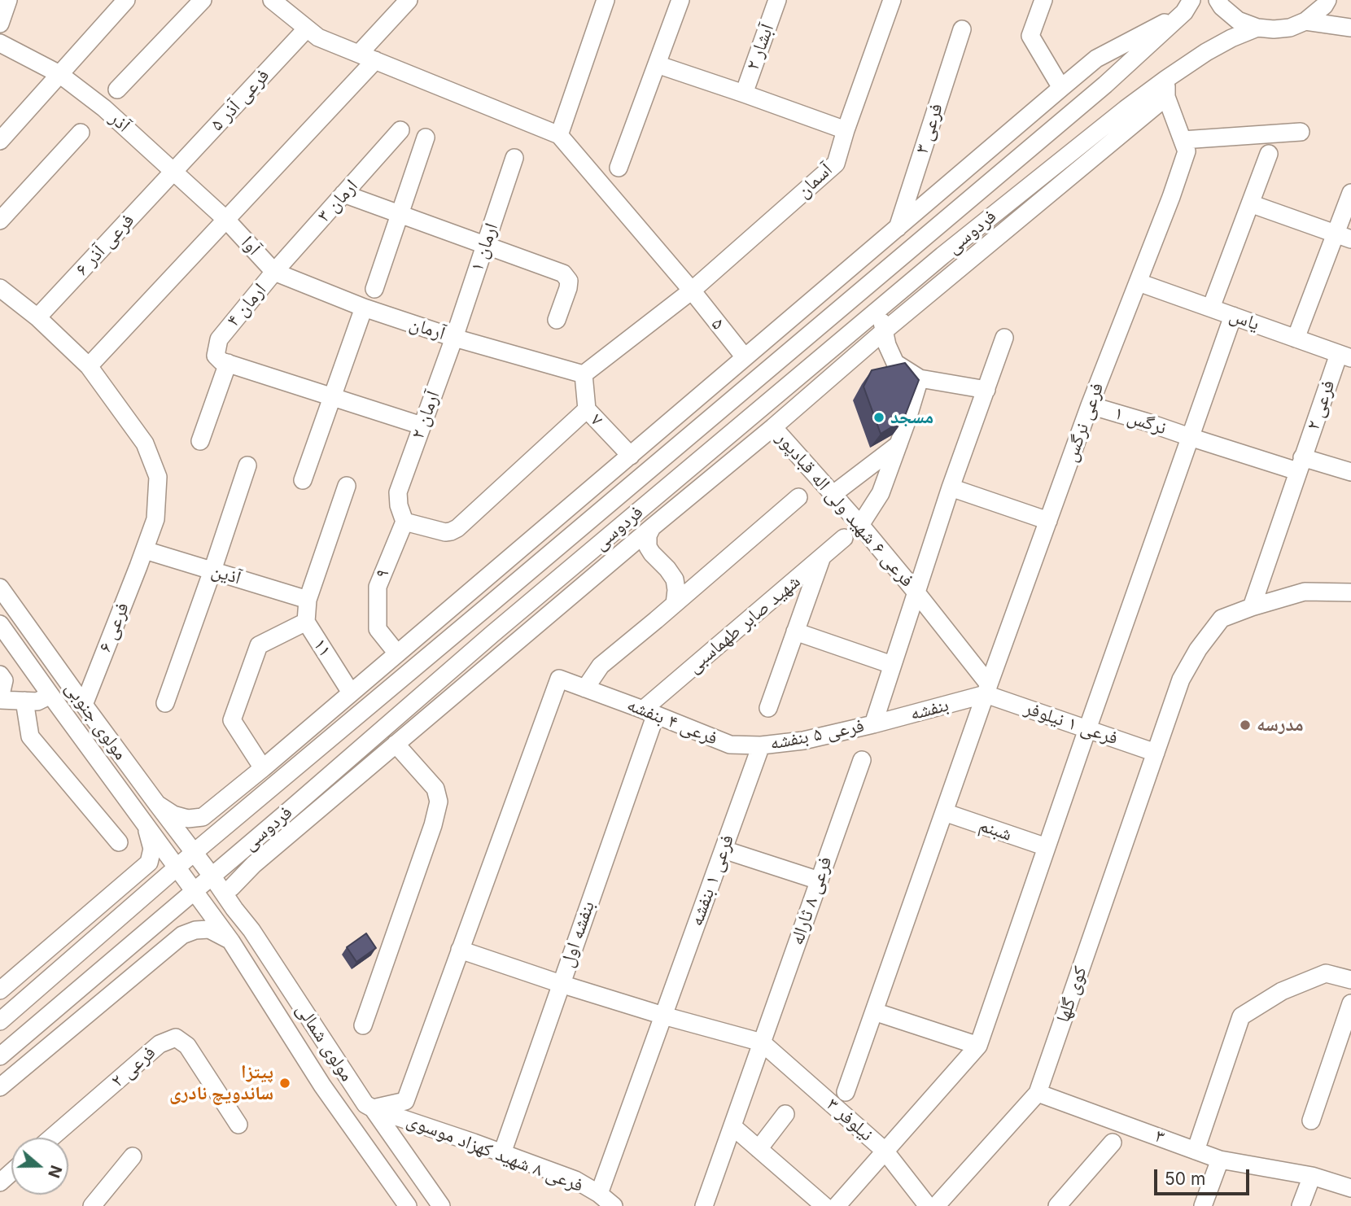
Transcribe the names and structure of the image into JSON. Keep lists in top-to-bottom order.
{
  "streets": {
    "street": [
      "آبشار ۲",
      "فرعی آذر ۵",
      "آذر",
      "فرعی ۳",
      "آسمان",
      "ارمان ۳",
      "فردوسی",
      "فرعی آذر ۶",
      "آوا",
      "ارمان ۱",
      "ارمان ۴",
      "یاس",
      "۵",
      "آرمان",
      "فرعی ۲",
      "آرمان ۲",
      "۷",
      "نرگس ۱",
      "فرعی نرگس",
      "فرعی ۶ شهید ولی اله قبادپور",
      "۹",
      "آذین",
      "شهید صابر طهماسبی",
      "فرعی ۶",
      "۱۱",
      "بنفشه",
      "مولوی جنوبی",
      "فرعی ۴ بنفشه",
      "فرعی ۱ نیلوفر",
      "فرعی ۵ بنفشه",
      "شبنم",
      "فرعی ۱ بنفشه",
      "فرعی ۸ ثاراله",
      "بنفشه اول",
      "کوی گلها",
      "مولوی شمالی",
      "نیلوفر ۳",
      "۳",
      "فرعی ۸ شهید کهزاد موسوی"
    ]
  },
  "crossings": [
    ["فرعی آذر ۵", "آذر"],
    ["فرعی آذر ۵", "فرعی آذر ۶"],
    ["آذر", "فرعی آذر ۶"],
    ["آذر", "آوا"],
    ["آسمان", "۵"],
    ["آسمان", "آرمان"],
    ["آسمان", "۷"],
    ["ارمان ۳", "آوا"],
    ["ارمان ۳", "ارمان ۴"],
    ["ارمان ۳", "آرمان"],
    ["فردوسی", "مولوی جنوبی"],
    ["فردوسی", "مولوی شمالی"],
    ["فرعی آذر ۶", "فرعی ۶"],
    ["آوا", "ارمان ۴"],
    ["آوا", "آرمان"],
    ["ارمان ۱", "آرمان"],
    ["ارمان ۱", "آرمان ۲"],
    ["ارمان ۴", "آرمان"],
    ["یاس", "فرعی ۲"],
    ["یاس", "فرعی نرگس"],
    ["آرمان", "آرمان ۲"],
    ["آرمان", "۷"],
    ["فرعی ۲", "نرگس ۱"],
    ["فرعی ۲", "کوی گلها"],
    ["آرمان ۲", "۹"],
    ["نرگس ۱", "فرعی نرگس"],
    ["فرعی نرگس", "فرعی ۶ شهید ولی اله قبادپور"],
    ["فرعی نرگس", "بنفشه"],
    ["فرعی نرگس", "فرعی ۱ نیلوفر"],
    ["فرعی نرگس", "شبنم"],
    ["فرعی ۶ شهید ولی اله قبادپور", "بنفشه"],
    ["فرعی ۶ شهید ولی اله قبادپور", "فرعی ۱ نیلوفر"],
    ["آذین", "فرعی ۶"],
    ["آذین", "۱۱"],
    ["شهید صابر طهماسبی", "فرعی ۴ بنفشه"],
    ["شهید صابر طهماسبی", "بنفشه اول"],
    ["فرعی ۶", "مولوی جنوبی"],
    ["بنفشه", "فرعی ۱ نیلوفر"],
    ["بنفشه", "فرعی ۵ بنفشه"],
    ["مولوی جنوبی", "مولوی شمالی"],
    ["فرعی ۴ بنفشه", "فرعی ۵ بنفشه"],
    ["فرعی ۴ بنفشه", "فرعی ۱ بنفشه"],
    ["فرعی ۴ بنفشه", "بنفشه اول"],
    ["فرعی ۱ نیلوفر", "کوی گلها"],
    ["فرعی ۵ بنفشه", "فرعی ۱ بنفشه"],
    ["فرعی ۱ بنفشه", "فرعی ۸ شهید کهزاد موسوی"],
    ["فرعی ۸ ثاراله", "نیلوفر ۳"],
    ["بنفشه اول", "فرعی ۸ شهید کهزاد موسوی"],
    ["کوی گلها", "۳"],
    ["مولوی شمالی", "فرعی ۸ شهید کهزاد موسوی"]
  ],
  "places": ["مسجد", "مدرسه", "پیتزا ساندویچ نادری"],
  "scale_bar": "50 m",
  "north": "right"
}
